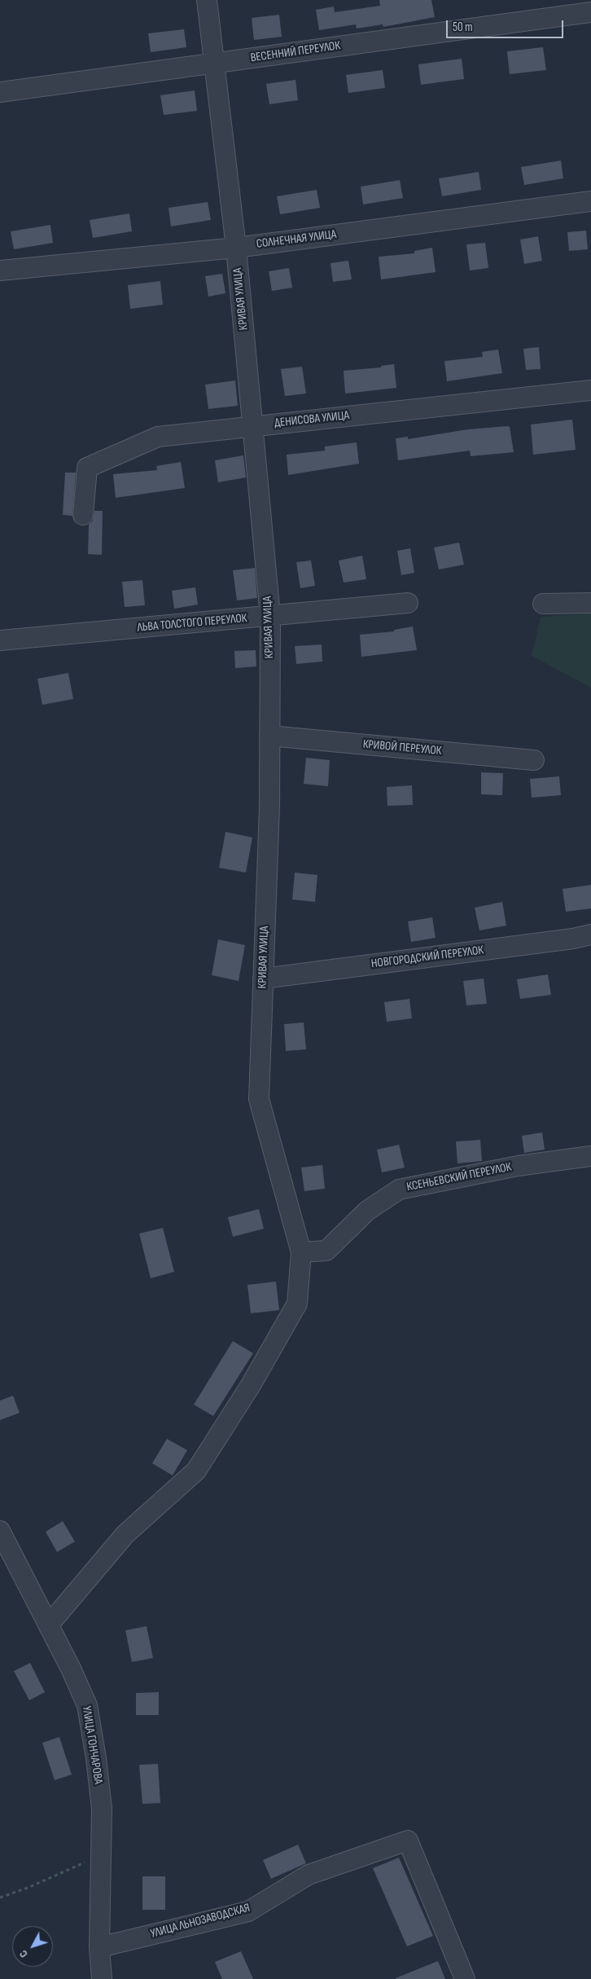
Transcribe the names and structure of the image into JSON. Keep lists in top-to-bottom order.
{
  "streets": {
    "street": [
      "ВЕСЕННИЙ ПЕРЕУЛОК",
      "СОЛНЕЧНАЯ УЛИЦА",
      "КРИВАЯ УЛИЦА",
      "ДЕНИСОВА УЛИЦА",
      "ЛЬВА ТОЛСТОГО ПЕРЕУЛОК",
      "КРИВОЙ ПЕРЕУЛОК",
      "НОВГОРОДСКИЙ ПЕРЕУЛОК",
      "КСЕНЬЕВСКИЙ ПЕРЕУЛОК",
      "УЛИЦА ГОНЧАРОВА",
      "УЛИЦА ЛЬНОЗАВОДСКАЯ"
    ]
  },
  "crossings": [
    ["ВЕСЕННИЙ ПЕРЕУЛОК", "КРИВАЯ УЛИЦА"],
    ["СОЛНЕЧНАЯ УЛИЦА", "КРИВАЯ УЛИЦА"],
    ["КРИВАЯ УЛИЦА", "ДЕНИСОВА УЛИЦА"],
    ["КРИВАЯ УЛИЦА", "ЛЬВА ТОЛСТОГО ПЕРЕУЛОК"],
    ["КРИВАЯ УЛИЦА", "КРИВОЙ ПЕРЕУЛОК"],
    ["КРИВАЯ УЛИЦА", "НОВГОРОДСКИЙ ПЕРЕУЛОК"],
    ["КРИВАЯ УЛИЦА", "КСЕНЬЕВСКИЙ ПЕРЕУЛОК"],
    ["КРИВАЯ УЛИЦА", "УЛИЦА ГОНЧАРОВА"],
    ["УЛИЦА ГОНЧАРОВА", "УЛИЦА ЛЬНОЗАВОДСКАЯ"]
  ],
  "scale_bar": "50 m",
  "north": "bottom left"
}
